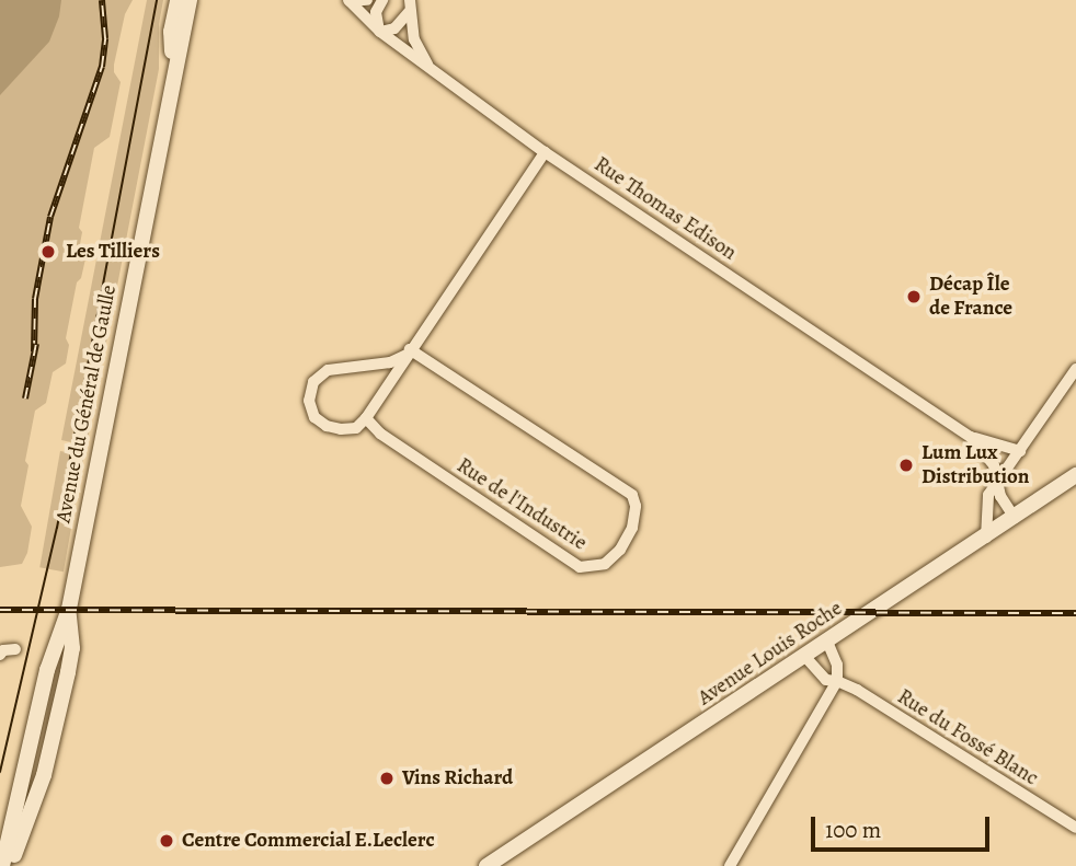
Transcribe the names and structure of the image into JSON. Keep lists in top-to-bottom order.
{
  "streets": {
    "main road": ["Avenue du Général de Gaulle", "Avenue Louis Roche"],
    "street": ["Rue Thomas Edison", "Rue de l'Industrie", "Rue du Fossé Blanc"]
  },
  "crossings": [
    ["Rue Thomas Edison", "Avenue Louis Roche"],
    ["Avenue Louis Roche", "Rue du Fossé Blanc"]
  ],
  "places": [
    "Les Tilliers",
    "Décap Île de France",
    "Lum Lux Distribution",
    "Vins Richard",
    "Centre Commercial E.Leclerc"
  ],
  "scale_bar": "100 m"
}
